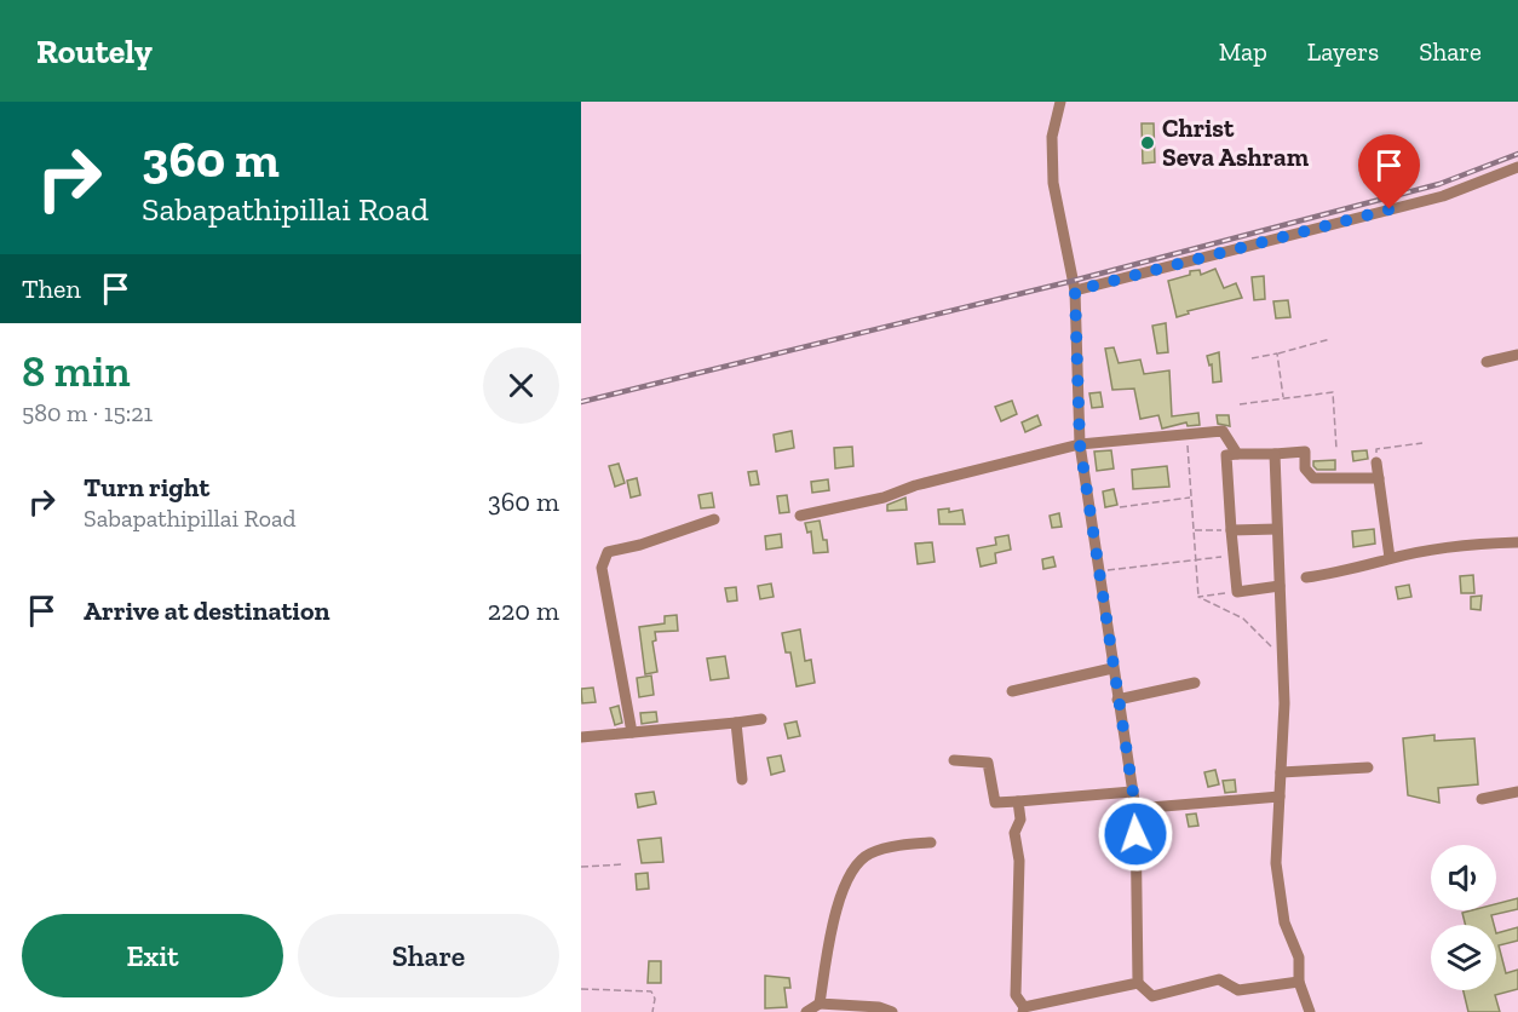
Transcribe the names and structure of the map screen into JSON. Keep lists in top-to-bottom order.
{
  "places": ["Christ Seva Ashram"],
  "page": {
    "header": "Routely",
    "nav": ["Map", "Layers", "Share"],
    "turn": ["360 m", "Sabapathipillai Road"],
    "then": "Then",
    "heading": ["8 min", "580 m · 15:21"],
    "list": [
      {
        "name": "Turn right",
        "note": "Sabapathipillai Road",
        "value": "360 m"
      },
      {
        "name": "Arrive at destination",
        "value": "220 m"
      }
    ],
    "buttons": ["Exit", "Share"]
  }
}
